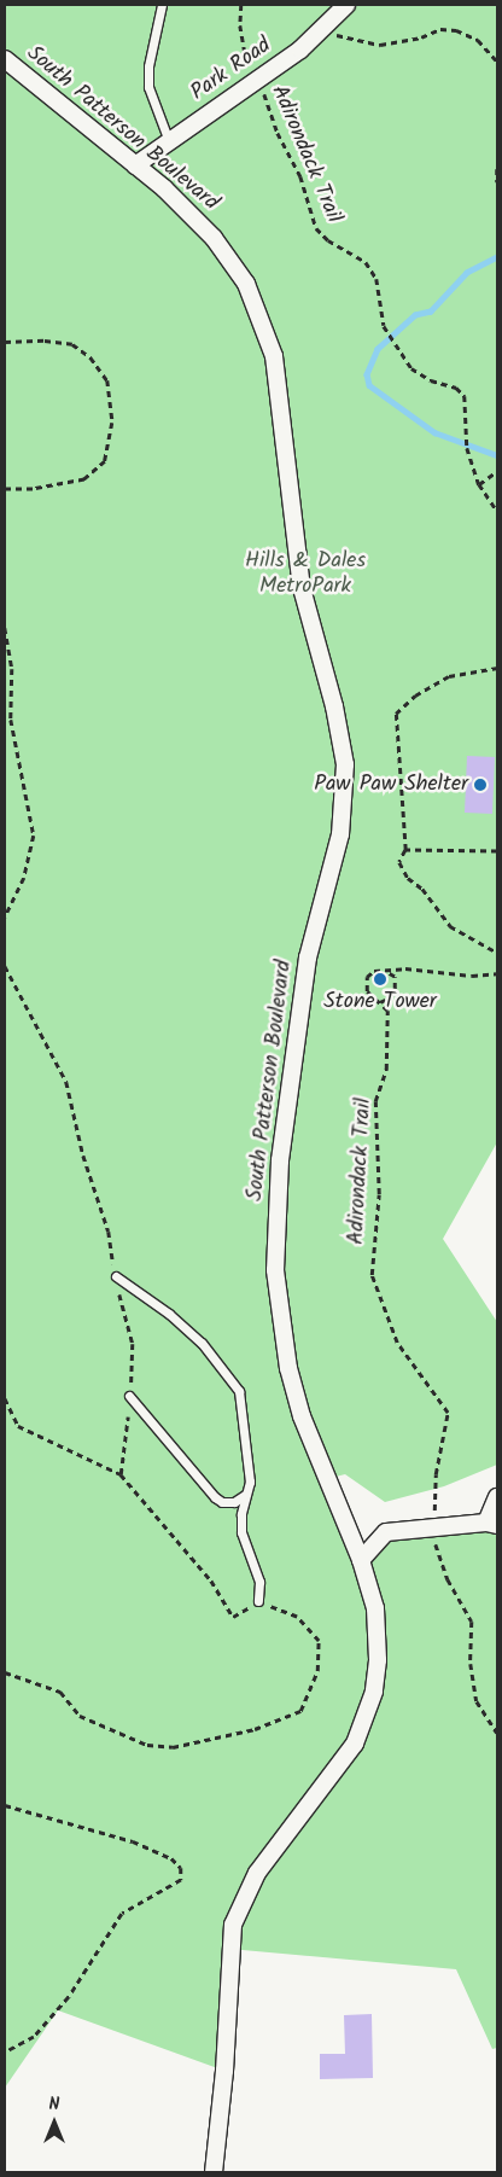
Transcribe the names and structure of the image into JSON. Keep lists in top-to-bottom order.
{
  "streets": {
    "street": ["Park Road", "South Patterson Boulevard"],
    "path": ["Adirondack Trail"]
  },
  "crossings": [
    ["Park Road", "South Patterson Boulevard"],
    ["Park Road", "Adirondack Trail"]
  ],
  "parks": ["Hills & Dales MetroPark"],
  "places": ["Paw Paw Shelter", "Stone Tower"],
  "north": "top"
}
